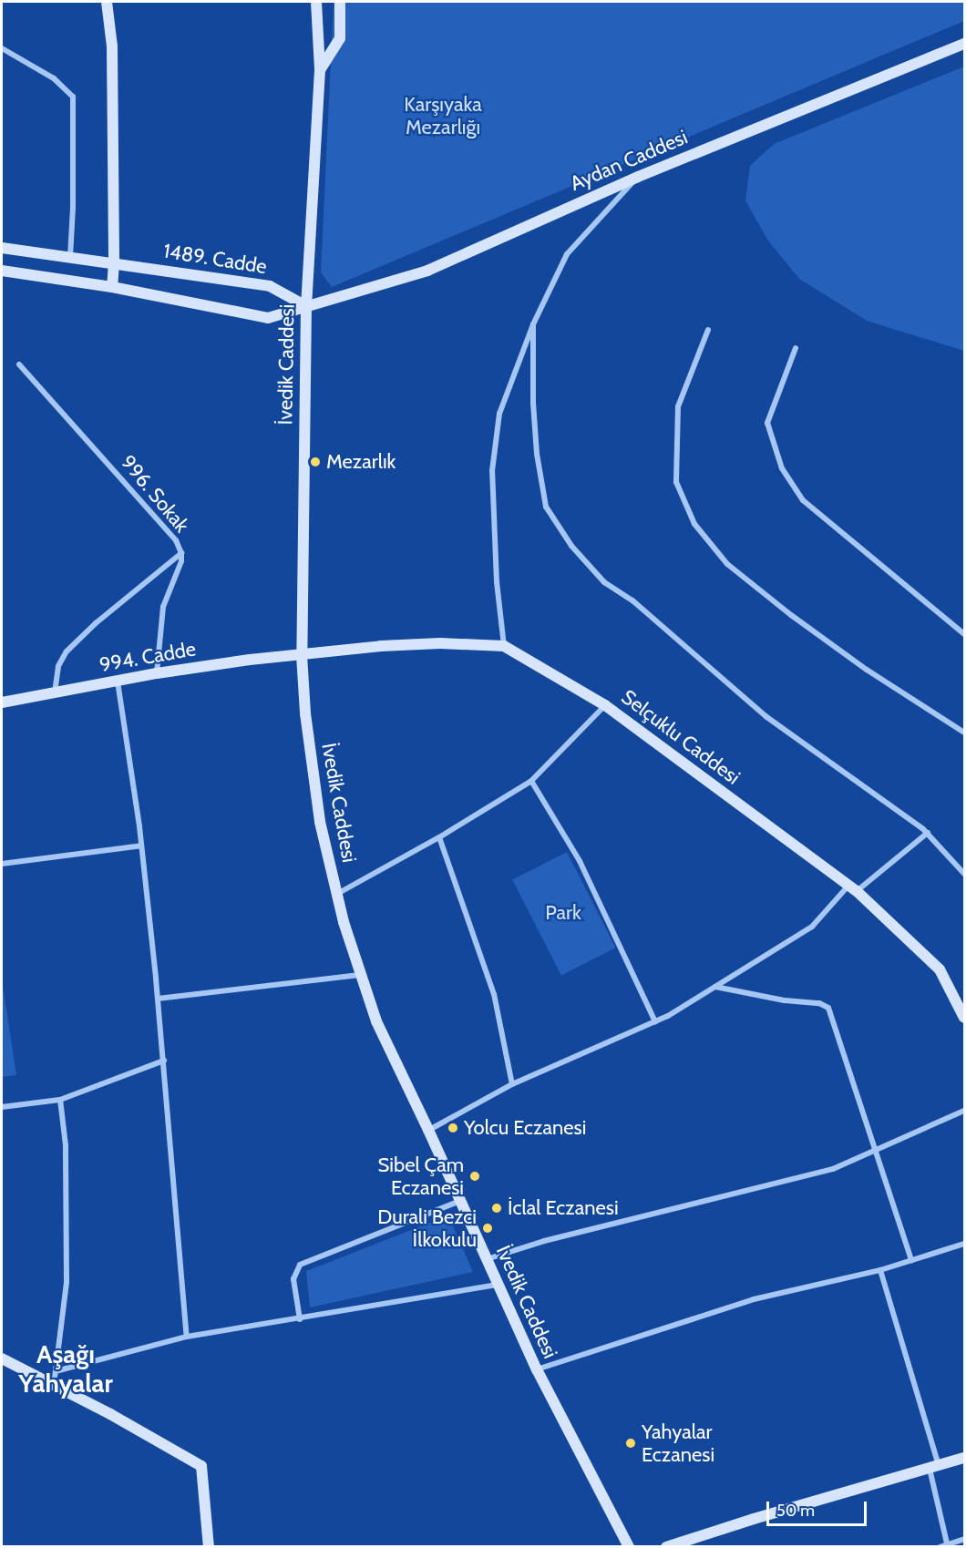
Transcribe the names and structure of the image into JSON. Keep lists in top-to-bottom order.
{
  "streets": {
    "street": [
      "Aydan Caddesi",
      "1489. Cadde",
      "İvedik Caddesi",
      "996. Sokak",
      "994. Cadde",
      "Selçuklu Caddesi"
    ]
  },
  "crossings": [
    ["Aydan Caddesi", "1489. Cadde"],
    ["Aydan Caddesi", "İvedik Caddesi"],
    ["1489. Cadde", "İvedik Caddesi"],
    ["İvedik Caddesi", "994. Cadde"],
    ["İvedik Caddesi", "Selçuklu Caddesi"],
    ["996. Sokak", "994. Cadde"],
    ["994. Cadde", "Selçuklu Caddesi"]
  ],
  "districts": ["Aşağı Yahyalar"],
  "parks": ["Karşıyaka Mezarlığı", "Park"],
  "places": [
    "Mezarlık",
    "Yolcu Eczanesi",
    "Sibel Çam Eczanesi",
    "İclal Eczanesi",
    "Durali Bezci İlkokulu",
    "Yahyalar Eczanesi"
  ],
  "scale_bar": "50 m"
}
